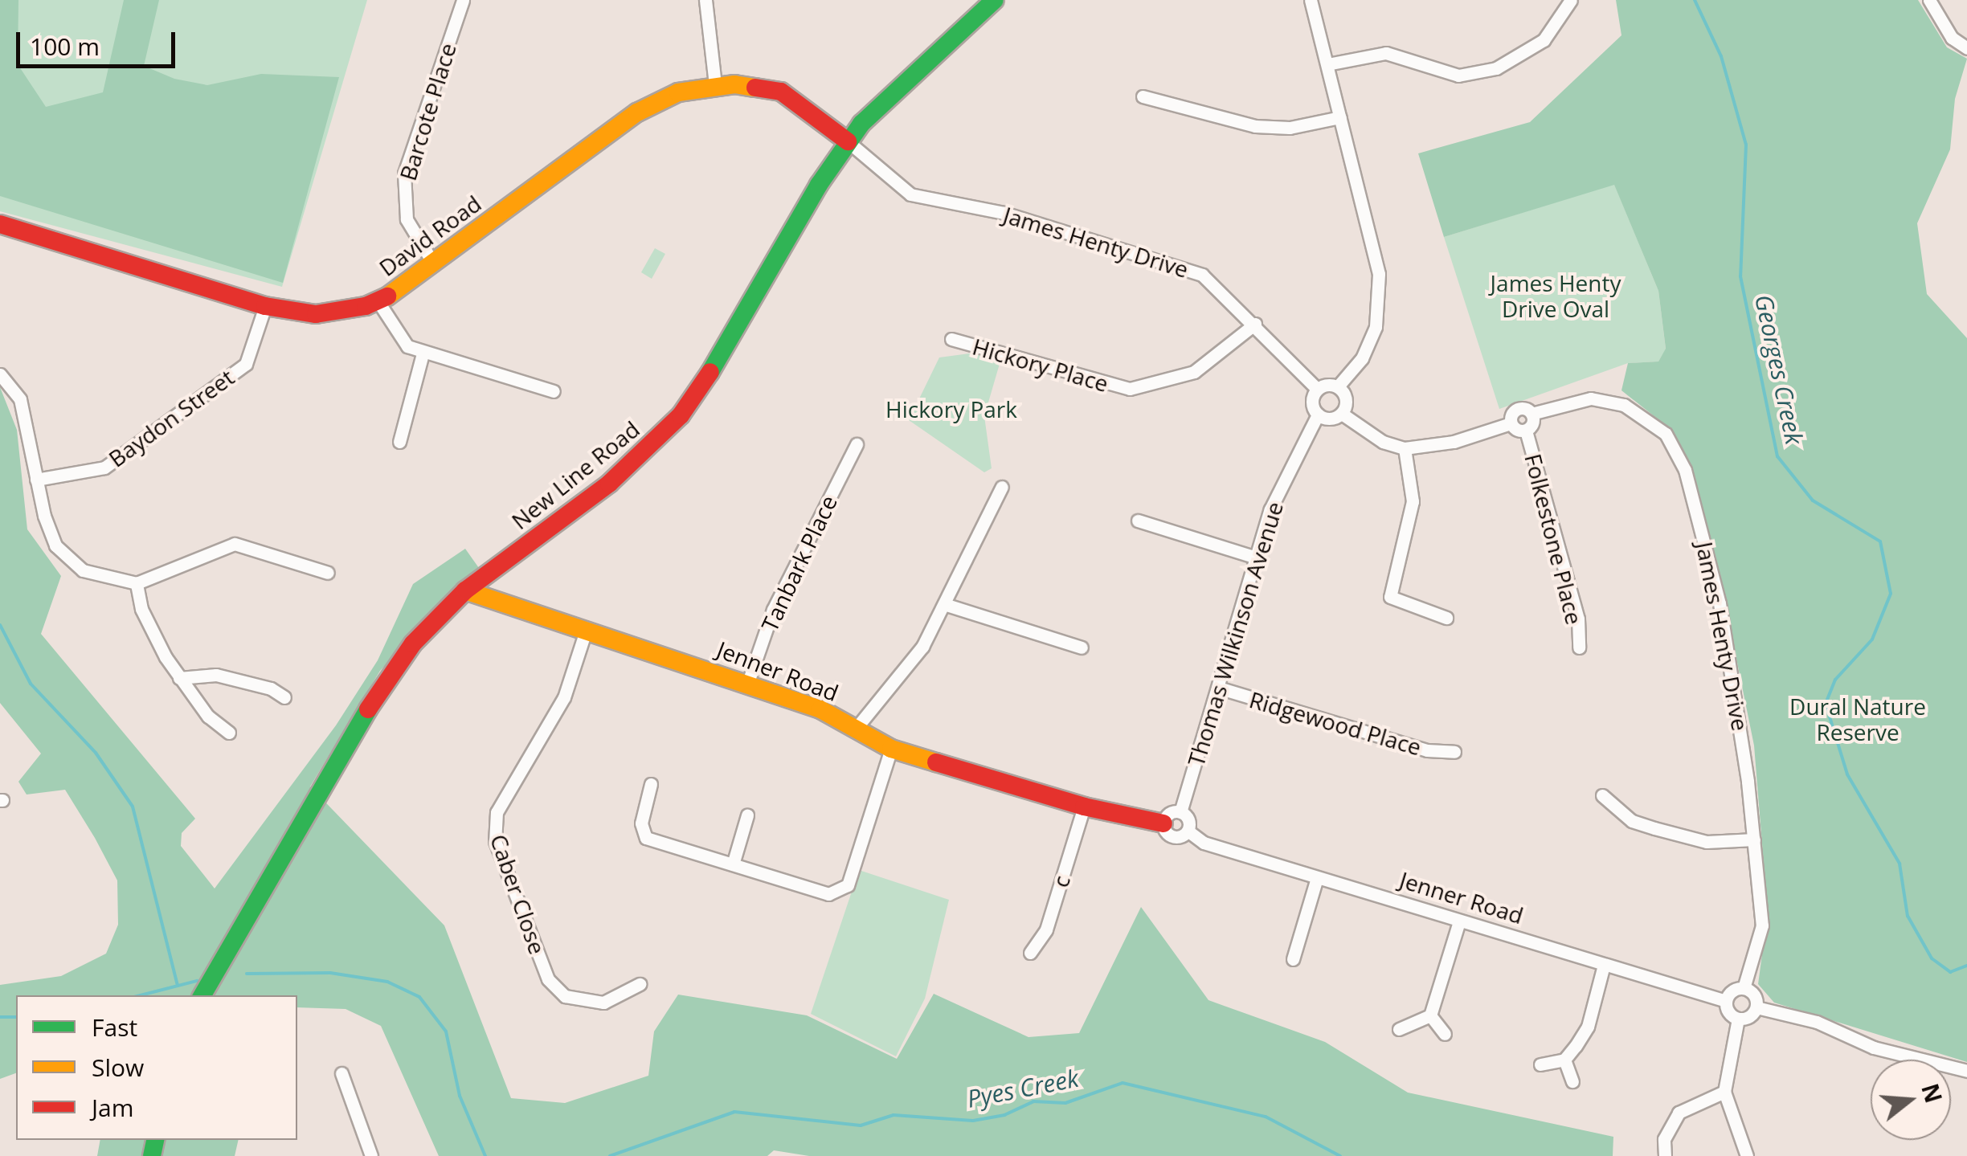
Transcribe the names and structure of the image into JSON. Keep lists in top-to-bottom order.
{
  "streets": {
    "street": [
      "Barcote Place",
      "David Road",
      "James Henty Drive",
      "Hickory Place",
      "Baydon Street",
      "New Line Road",
      "Folkestone Place",
      "Tanbark Place",
      "Thomas Wilkinson Avenue",
      "Jenner Road",
      "Ridgewood Place",
      "c",
      "Caber Close"
    ]
  },
  "crossings": [
    ["Barcote Place", "David Road"],
    ["David Road", "James Henty Drive"],
    ["David Road", "Baydon Street"],
    ["David Road", "New Line Road"],
    ["James Henty Drive", "Hickory Place"],
    ["James Henty Drive", "New Line Road"],
    ["James Henty Drive", "Thomas Wilkinson Avenue"],
    ["James Henty Drive", "Jenner Road"],
    ["New Line Road", "Jenner Road"],
    ["Tanbark Place", "Jenner Road"],
    ["Thomas Wilkinson Avenue", "Jenner Road"],
    ["Thomas Wilkinson Avenue", "Ridgewood Place"],
    ["Jenner Road", "c"],
    ["Jenner Road", "Caber Close"]
  ],
  "water": ["Georges Creek", "Pyes Creek"],
  "parks": ["James Henty Drive Oval", "Hickory Park", "Dural Nature Reserve"],
  "legend": ["Fast", "Slow", "Jam"],
  "scale_bar": "100 m",
  "north": "right"
}
